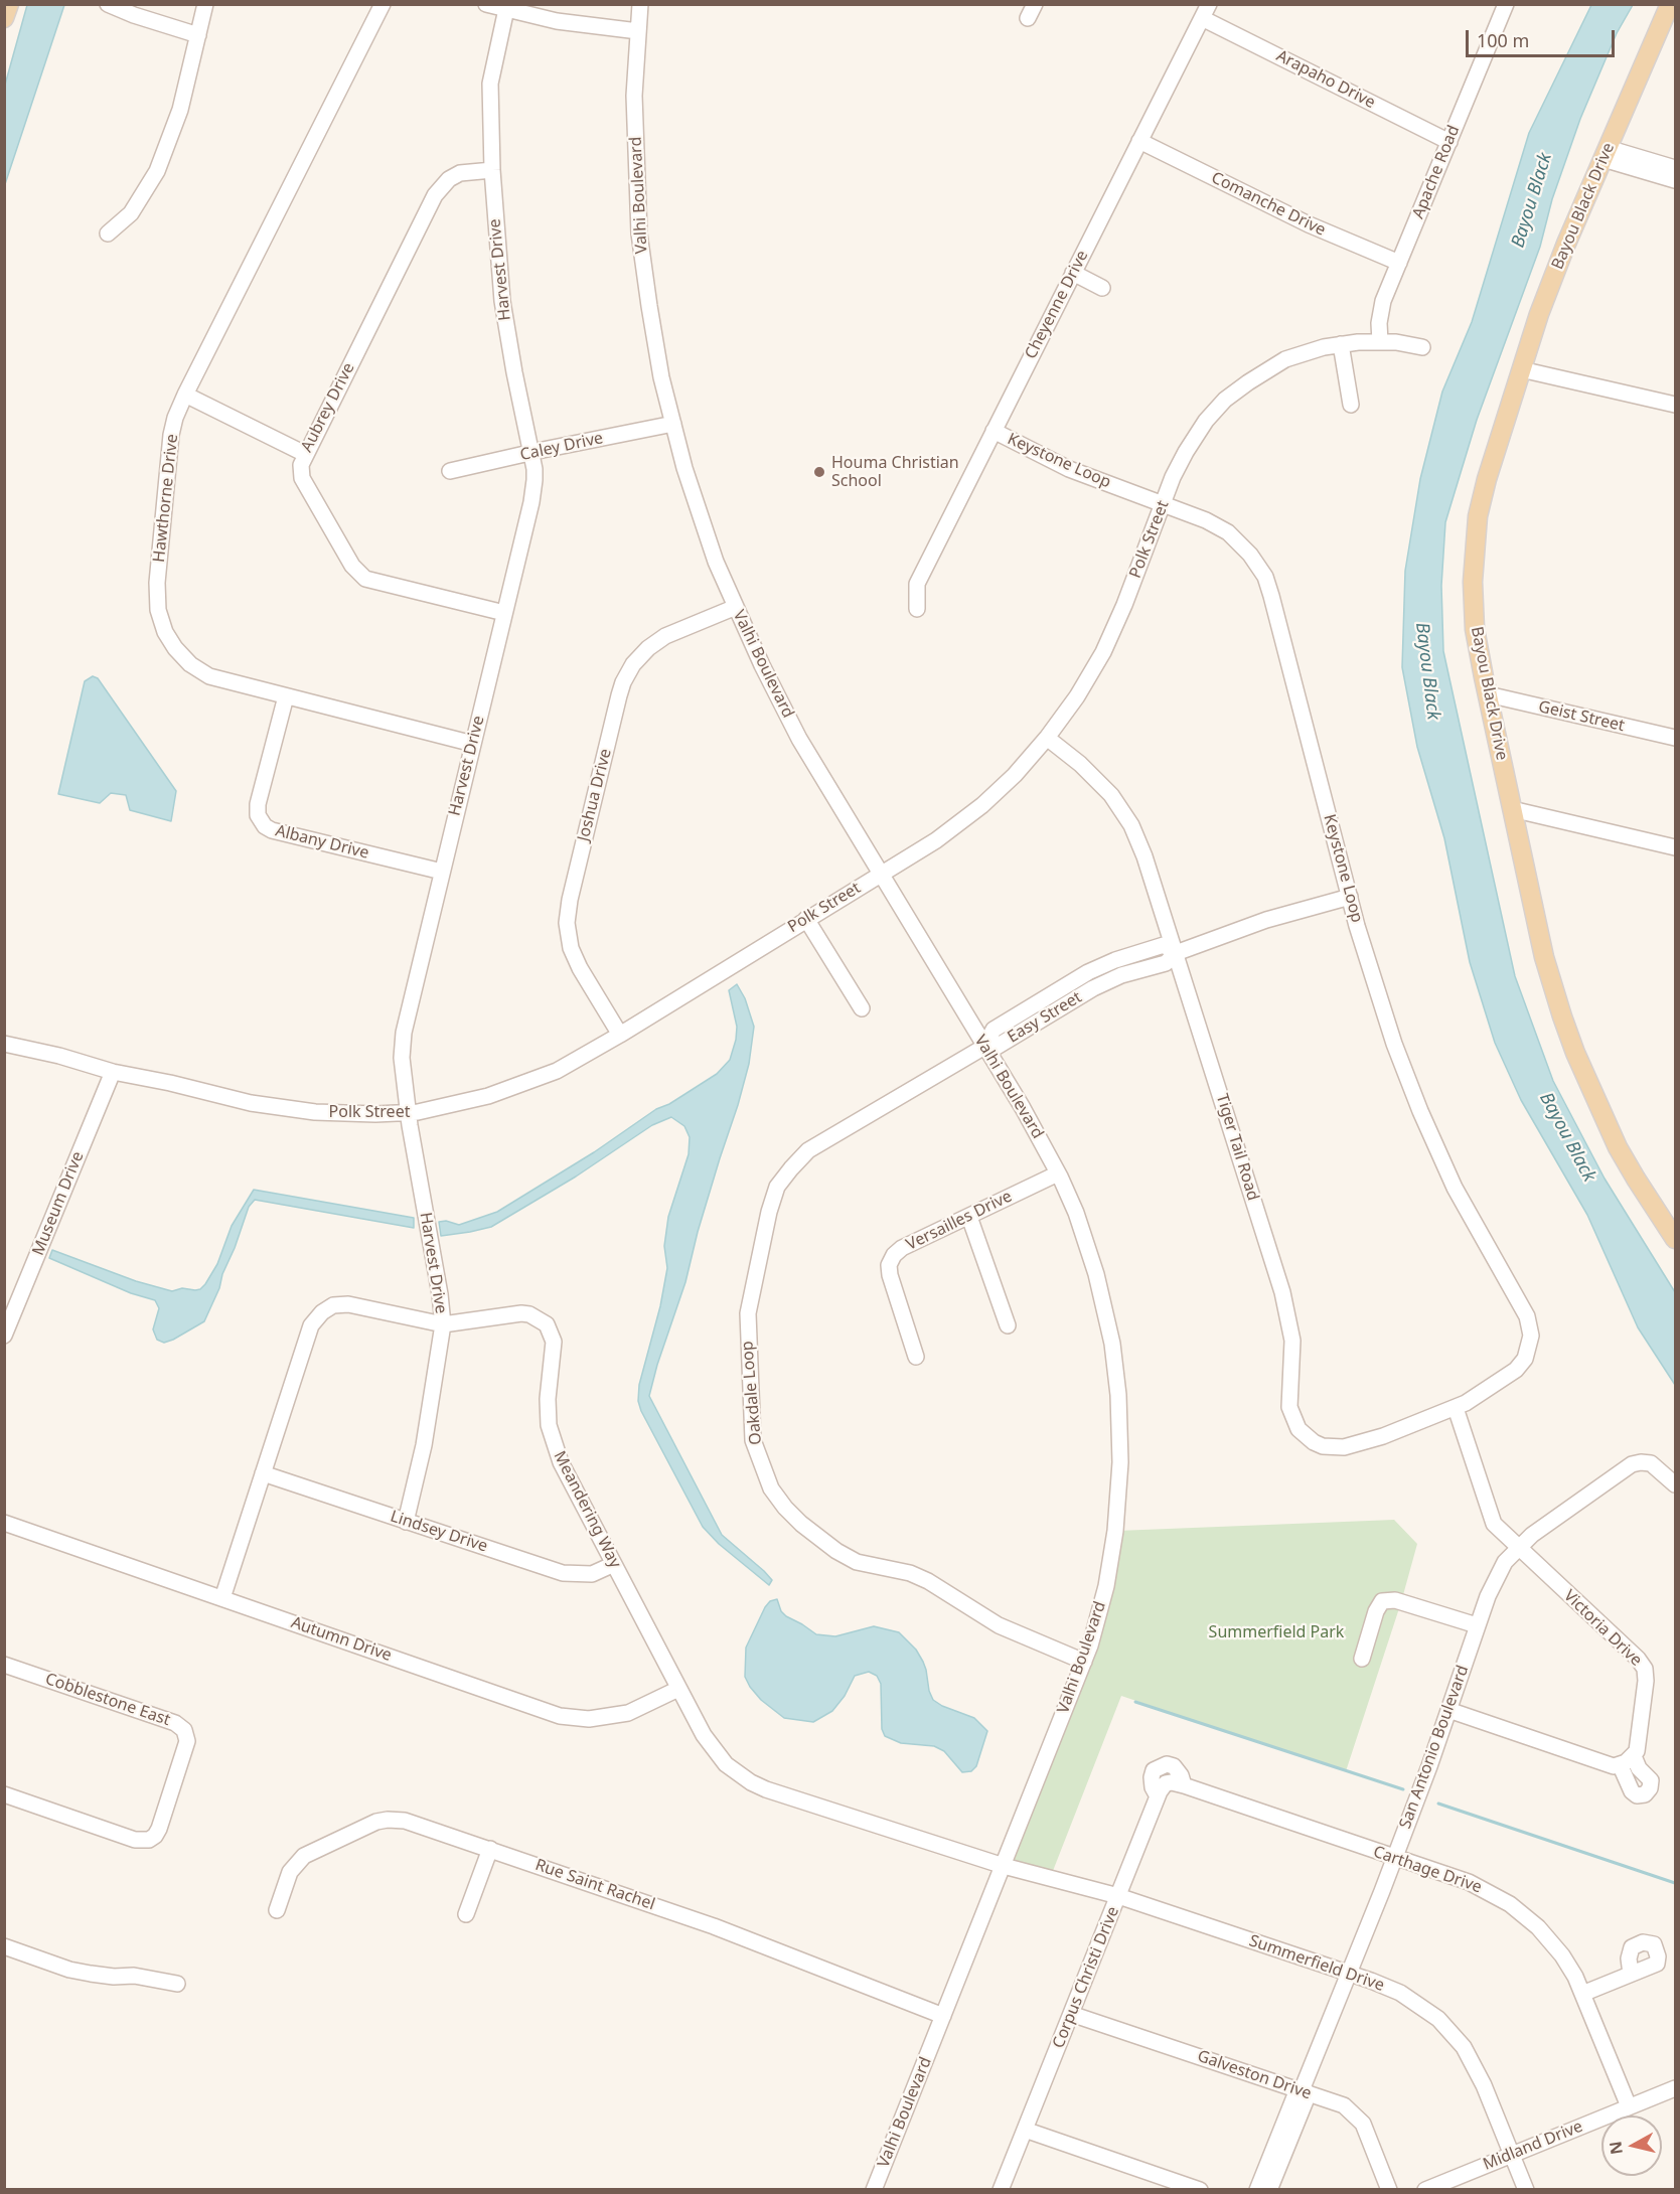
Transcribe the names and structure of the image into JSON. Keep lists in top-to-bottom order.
{
  "streets": {
    "main road": ["Bayou Black Drive"],
    "street": [
      "Arapaho Drive",
      "Apache Road",
      "Valhi Boulevard",
      "Comanche Drive",
      "Harvest Drive",
      "Cheyenne Drive",
      "Aubrey Drive",
      "Caley Drive",
      "Keystone Loop",
      "Hawthorne Drive",
      "Polk Street",
      "Geist Street",
      "Joshua Drive",
      "Albany Drive",
      "Easy Street",
      "Tiger Tail Road",
      "Museum Drive",
      "Versailles Drive",
      "Oakdale Loop",
      "Meandering Way",
      "Lindsey Drive",
      "Victoria Drive",
      "Autumn Drive",
      "Cobblestone East",
      "San Antonio Boulevard",
      "Carthage Drive",
      "Rue Saint Rachel",
      "Summerfield Drive",
      "Corpus Christi Drive",
      "Galveston Drive",
      "Midland Drive"
    ]
  },
  "crossings": [
    ["Arapaho Drive", "Apache Road"],
    ["Arapaho Drive", "Cheyenne Drive"],
    ["Apache Road", "Comanche Drive"],
    ["Apache Road", "Polk Street"],
    ["Valhi Boulevard", "Caley Drive"],
    ["Valhi Boulevard", "Polk Street"],
    ["Valhi Boulevard", "Joshua Drive"],
    ["Valhi Boulevard", "Easy Street"],
    ["Valhi Boulevard", "Versailles Drive"],
    ["Valhi Boulevard", "Oakdale Loop"],
    ["Valhi Boulevard", "Meandering Way"],
    ["Valhi Boulevard", "Rue Saint Rachel"],
    ["Valhi Boulevard", "Summerfield Drive"],
    ["Comanche Drive", "Cheyenne Drive"],
    ["Bayou Black Drive", "Geist Street"],
    ["Harvest Drive", "Aubrey Drive"],
    ["Harvest Drive", "Caley Drive"],
    ["Harvest Drive", "Hawthorne Drive"],
    ["Harvest Drive", "Polk Street"],
    ["Harvest Drive", "Albany Drive"],
    ["Harvest Drive", "Meandering Way"],
    ["Harvest Drive", "Lindsey Drive"],
    ["Cheyenne Drive", "Keystone Loop"],
    ["Keystone Loop", "Polk Street"],
    ["Keystone Loop", "Easy Street"],
    ["Keystone Loop", "Tiger Tail Road"],
    ["Keystone Loop", "Victoria Drive"],
    ["Hawthorne Drive", "Albany Drive"],
    ["Polk Street", "Joshua Drive"],
    ["Polk Street", "Tiger Tail Road"],
    ["Polk Street", "Museum Drive"],
    ["Easy Street", "Tiger Tail Road"],
    ["Easy Street", "Oakdale Loop"],
    ["Tiger Tail Road", "Victoria Drive"],
    ["Meandering Way", "Lindsey Drive"],
    ["Meandering Way", "Autumn Drive"],
    ["Meandering Way", "Summerfield Drive"],
    ["Victoria Drive", "San Antonio Boulevard"],
    ["San Antonio Boulevard", "Carthage Drive"],
    ["San Antonio Boulevard", "Summerfield Drive"],
    ["San Antonio Boulevard", "Galveston Drive"],
    ["Carthage Drive", "Corpus Christi Drive"],
    ["Carthage Drive", "Midland Drive"],
    ["Summerfield Drive", "Corpus Christi Drive"],
    ["Summerfield Drive", "Midland Drive"],
    ["Corpus Christi Drive", "Galveston Drive"]
  ],
  "water": ["Bayou Black"],
  "parks": ["Summerfield Park"],
  "places": ["Houma Christian School"],
  "scale_bar": "100 m",
  "north": "left"
}
